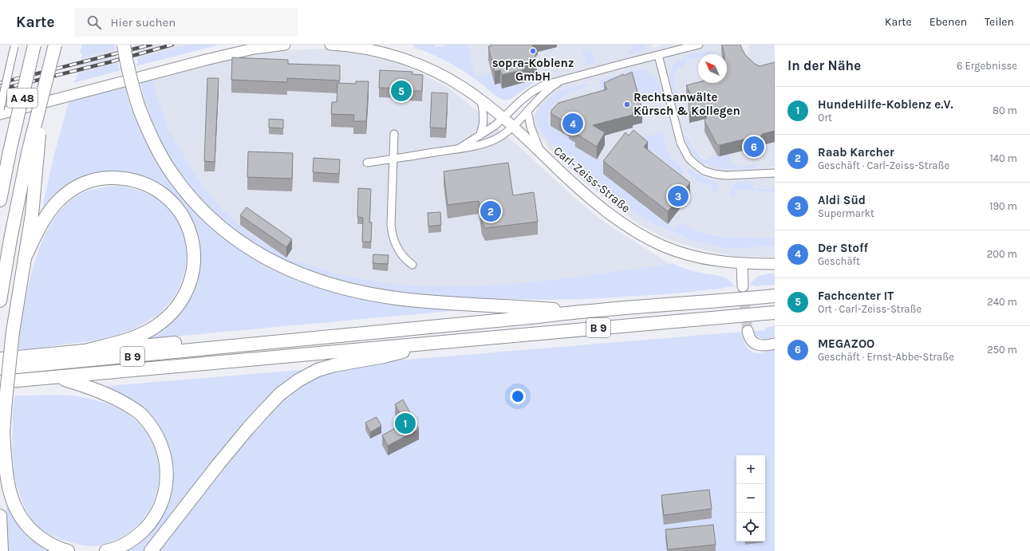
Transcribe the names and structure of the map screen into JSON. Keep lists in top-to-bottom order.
{
  "streets": {
    "highway": ["A 48", "B 9"],
    "main road": ["Carl-Zeiss-Straße"]
  },
  "places": ["sopra-Koblenz GmbH", "Rechtsanwälte Kürsch & Kollegen"],
  "north": "top left",
  "page": {
    "header": "Karte",
    "search": "Hier suchen",
    "nav": ["Karte", "Ebenen", "Teilen"],
    "heading": ["In der Nähe", "6 Ergebnisse"],
    "pins": [
      "5",
      "4",
      "6",
      "3",
      "2",
      "1"
    ],
    "list": [
      {
        "mark": "1",
        "name": "HundeHilfe-Koblenz e.V.",
        "note": "Ort",
        "value": "80 m"
      },
      {
        "mark": "2",
        "name": "Raab Karcher",
        "note": "Geschäft · Carl-Zeiss-Straße",
        "value": "140 m"
      },
      {
        "mark": "3",
        "name": "Aldi Süd",
        "note": "Supermarkt",
        "value": "190 m"
      },
      {
        "mark": "4",
        "name": "Der Stoff",
        "note": "Geschäft",
        "value": "200 m"
      },
      {
        "mark": "5",
        "name": "Fachcenter IT",
        "note": "Ort · Carl-Zeiss-Straße",
        "value": "240 m"
      },
      {
        "mark": "6",
        "name": "MEGAZOO",
        "note": "Geschäft · Ernst-Abbe-Straße",
        "value": "250 m"
      }
    ],
    "map_buttons": ["+", "−"]
  }
}
